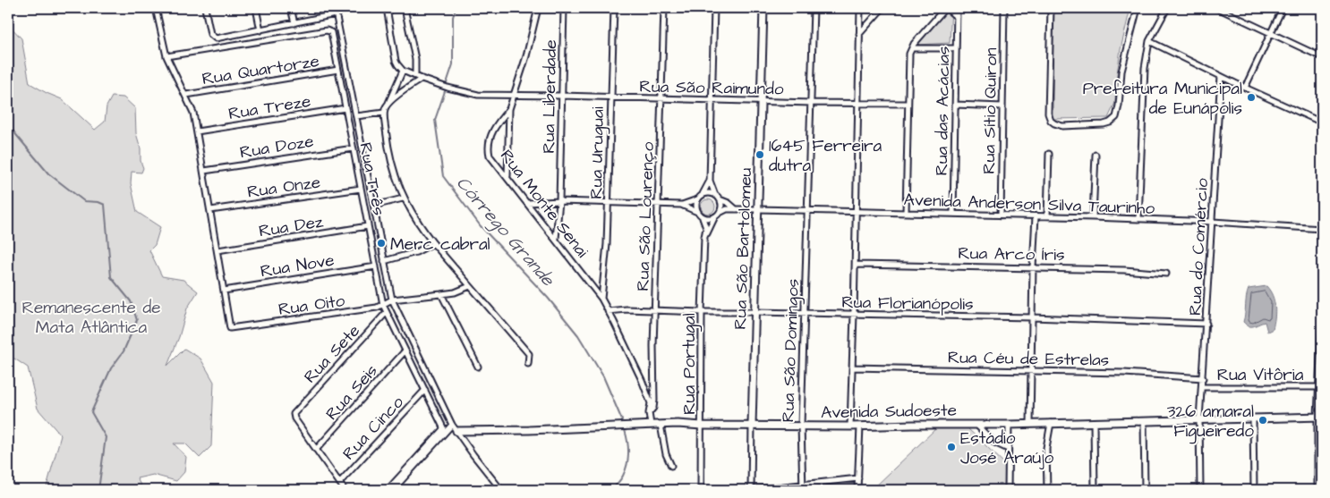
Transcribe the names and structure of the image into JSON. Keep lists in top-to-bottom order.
{
  "streets": {
    "street": [
      "Rua Quartorze",
      "Rua São Raimundo",
      "Rua Liberdade",
      "Rua Treze",
      "Rua das Acácias",
      "Rua Sítio Quiron",
      "Rua Doze",
      "Rua Uruguai",
      "Rua Três",
      "Rua Onze",
      "Rua Monte Senai",
      "Avenida Anderson Silva Taurinho",
      "Rua São Lourenço",
      "Rua Dez",
      "Rua do Comércio",
      "Rua São Bartolomeu",
      "Rua Arco Íris",
      "Rua Nove",
      "Rua Florianópolis",
      "Rua Oito",
      "Rua São Domingos",
      "Rua Sete",
      "Rua Céu de Estrelas",
      "Rua Portugal",
      "Rua Vitôria",
      "Rua Seis",
      "Avenida Sudoeste",
      "Rua Cinco"
    ]
  },
  "crossings": [
    ["Rua Quartorze", "Rua Três"],
    ["Rua São Raimundo", "Rua Liberdade"],
    ["Rua São Raimundo", "Rua Uruguai"],
    ["Rua São Raimundo", "Rua São Lourenço"],
    ["Rua São Raimundo", "Rua São Bartolomeu"],
    ["Rua São Raimundo", "Rua São Domingos"],
    ["Rua Liberdade", "Rua Monte Senai"],
    ["Rua Treze", "Rua Três"],
    ["Rua das Acácias", "Avenida Anderson Silva Taurinho"],
    ["Rua Sítio Quiron", "Avenida Anderson Silva Taurinho"],
    ["Rua Doze", "Rua Três"],
    ["Rua Uruguai", "Rua Monte Senai"],
    ["Rua Três", "Rua Onze"],
    ["Rua Três", "Rua Dez"],
    ["Rua Três", "Rua Nove"],
    ["Rua Três", "Rua Oito"],
    ["Rua Três", "Rua Sete"],
    ["Rua Três", "Rua Seis"],
    ["Rua Três", "Rua Cinco"],
    ["Rua Monte Senai", "Rua Florianópolis"],
    ["Avenida Anderson Silva Taurinho", "Rua do Comércio"],
    ["Avenida Anderson Silva Taurinho", "Rua São Bartolomeu"],
    ["Avenida Anderson Silva Taurinho", "Rua São Domingos"],
    ["Avenida Anderson Silva Taurinho", "Rua Portugal"],
    ["Rua São Lourenço", "Rua Florianópolis"],
    ["Rua São Lourenço", "Avenida Sudoeste"],
    ["Rua do Comércio", "Rua Florianópolis"],
    ["Rua do Comércio", "Rua Céu de Estrelas"],
    ["Rua do Comércio", "Rua Vitôria"],
    ["Rua do Comércio", "Avenida Sudoeste"],
    ["Rua São Bartolomeu", "Rua Florianópolis"],
    ["Rua São Bartolomeu", "Avenida Sudoeste"],
    ["Rua Nove", "Rua Oito"],
    ["Rua Florianópolis", "Rua São Domingos"],
    ["Rua Florianópolis", "Rua Portugal"],
    ["Rua São Domingos", "Avenida Sudoeste"],
    ["Rua Sete", "Rua Seis"],
    ["Rua Portugal", "Avenida Sudoeste"]
  ],
  "water": ["Córrego Grande"],
  "parks": ["Remanescente de Mata Atlântica"],
  "places": [
    "Prefeitura Municipal de Eunápolis",
    "1645 Ferreira dutra",
    "Merc cabral",
    "326 amaral Figueiredo",
    "Estádio José Araújo"
  ]
}
